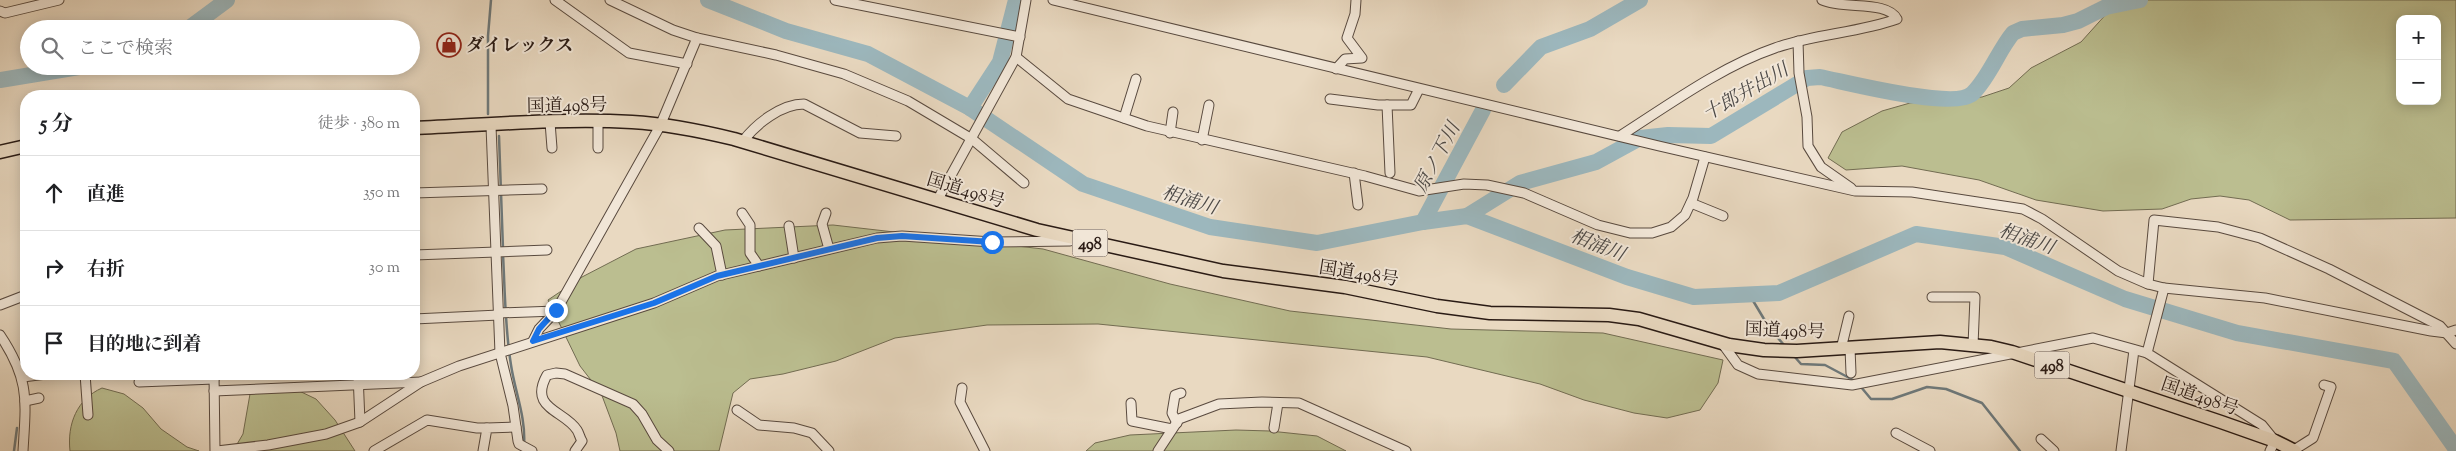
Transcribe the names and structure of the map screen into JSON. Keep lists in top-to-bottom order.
{
  "streets": {
    "highway": ["国道498号", "498"]
  },
  "water": ["十郎井出川", "原ノ下川", "相浦川"],
  "places": {
    "shop": ["ダイレックス"]
  },
  "page": {
    "map_buttons": ["+", "−"],
    "search": "ここで検索",
    "heading": ["5 分", "徒歩 · 380 m"],
    "list": [
      ["直進", "350 m"],
      ["右折", "30 m"],
      "目的地に到着"
    ]
  }
}
